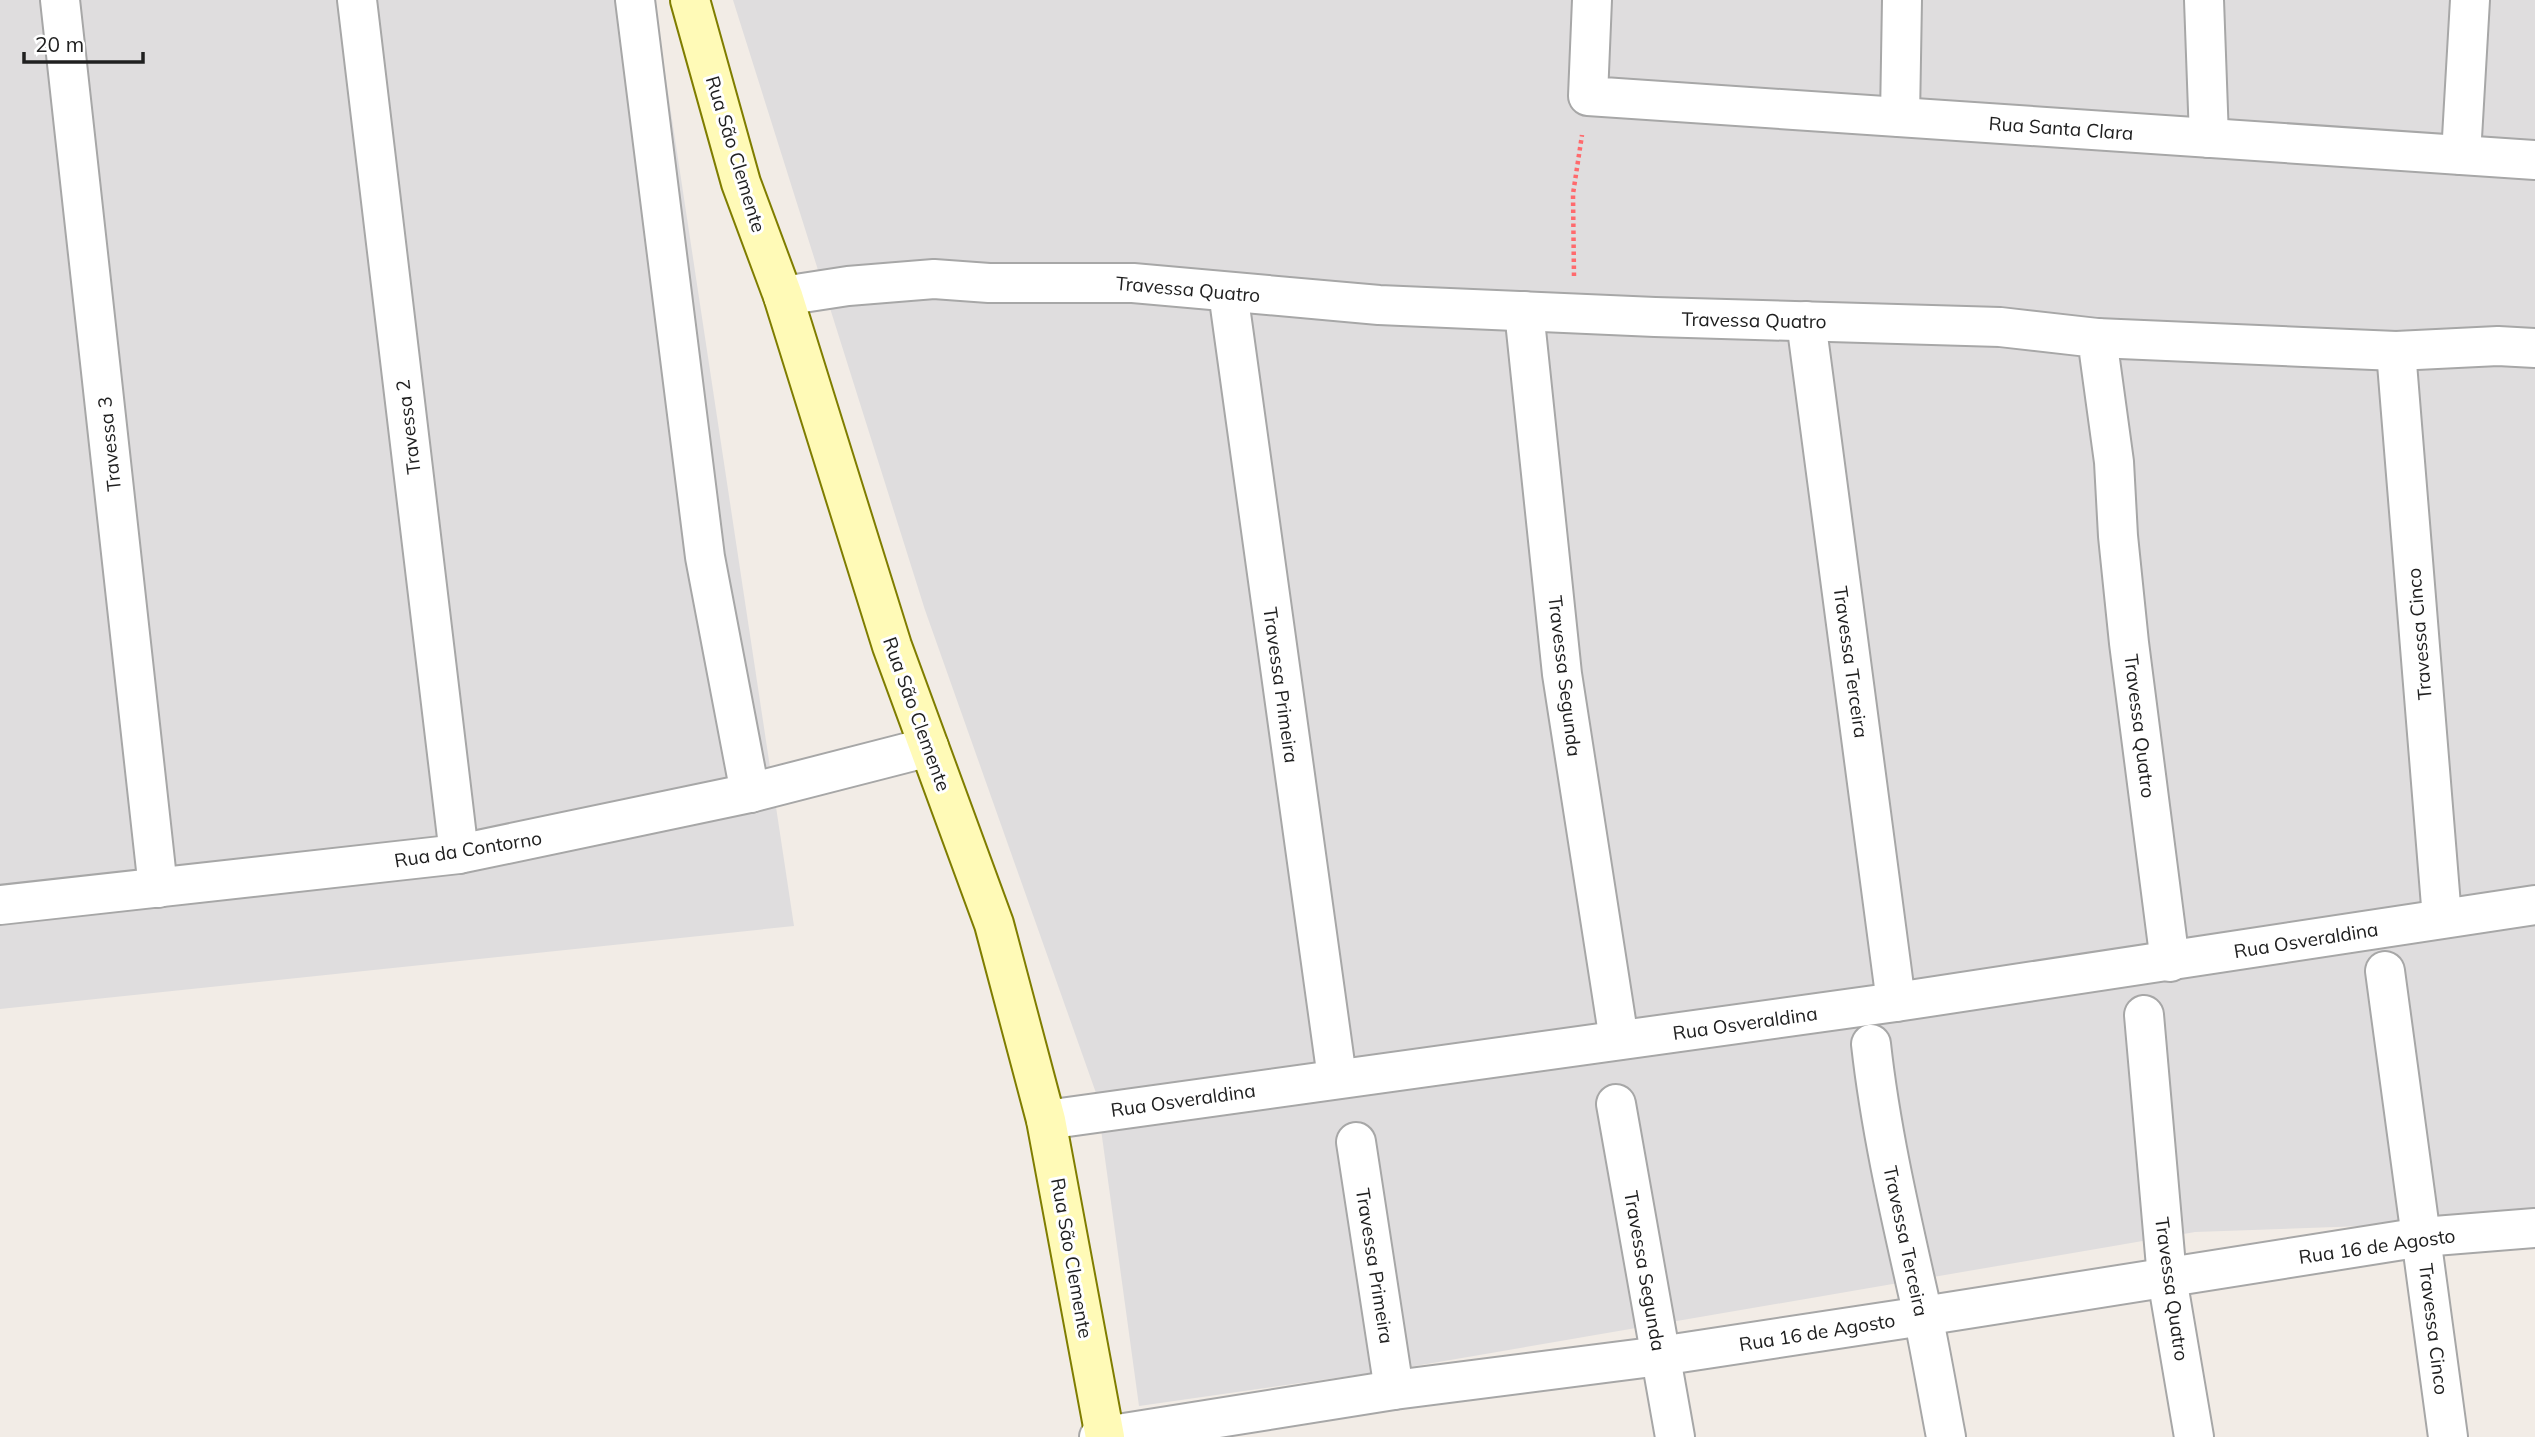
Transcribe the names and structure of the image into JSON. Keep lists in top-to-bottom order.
{
  "streets": {
    "main road": ["Rua São Clemente"],
    "street": [
      "Rua Santa Clara",
      "Travessa Quatro",
      "Travessa 2",
      "Travessa 3",
      "Travessa Cinco",
      "Travessa Terceira",
      "Travessa Segunda",
      "Travessa Primeira",
      "Rua da Contorno",
      "Rua Osveraldina",
      "Rua 16 de Agosto"
    ]
  },
  "crossings": [
    ["Rua São Clemente", "Travessa Quatro"],
    ["Rua São Clemente", "Rua da Contorno"],
    ["Rua São Clemente", "Rua Osveraldina"],
    ["Rua São Clemente", "Rua 16 de Agosto"],
    ["Travessa Quatro", "Travessa Terceira"],
    ["Travessa Quatro", "Travessa Segunda"],
    ["Travessa Quatro", "Travessa Primeira"],
    ["Travessa Quatro", "Rua Osveraldina"],
    ["Travessa Quatro", "Rua 16 de Agosto"],
    ["Travessa 2", "Rua da Contorno"],
    ["Travessa 3", "Rua da Contorno"],
    ["Travessa Cinco", "Rua Osveraldina"],
    ["Travessa Cinco", "Rua 16 de Agosto"],
    ["Travessa Terceira", "Rua Osveraldina"],
    ["Travessa Terceira", "Rua 16 de Agosto"],
    ["Travessa Segunda", "Rua Osveraldina"],
    ["Travessa Segunda", "Rua 16 de Agosto"],
    ["Travessa Primeira", "Rua Osveraldina"],
    ["Travessa Primeira", "Rua 16 de Agosto"]
  ],
  "scale_bar": "20 m"
}
